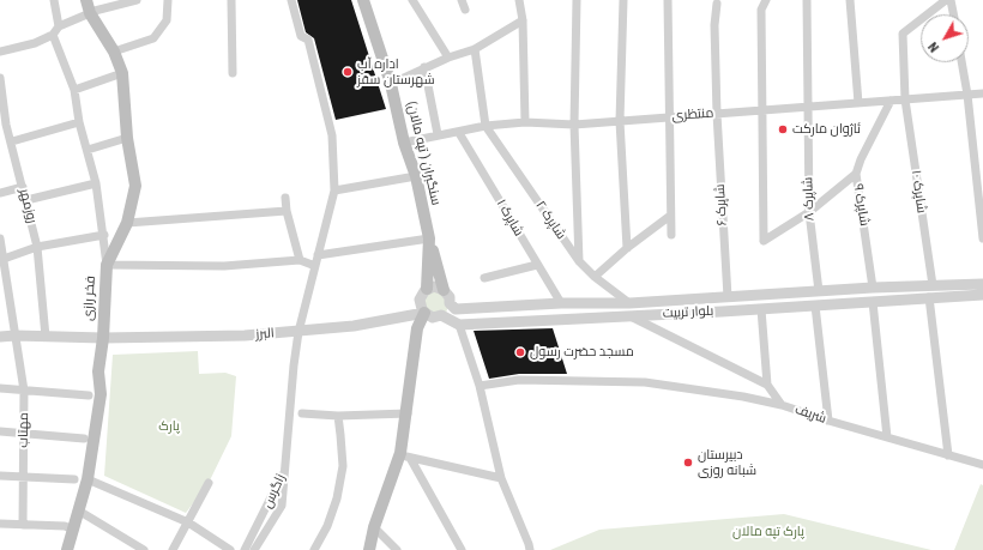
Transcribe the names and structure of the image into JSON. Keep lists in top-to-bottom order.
{
  "streets": {
    "main road": ["سنگبران ( تپه مالان)", "فخر رازی"],
    "street": [
      "منتظری",
      "شاپرک ۱۰",
      "شاپرک ۸",
      "شاپرک ۶",
      "شاپرک ۹",
      "روزمهر",
      "شاپرک ۱",
      "شاپرک ۲",
      "بلوار تربیت",
      "البرز",
      "شریف",
      "مهتاب",
      "زاگرس"
    ]
  },
  "crossings": [
    ["منتظری", "سنگبران ( تپه مالان)"],
    ["منتظری", "شاپرک ۱۰"],
    ["منتظری", "شاپرک ۸"],
    ["منتظری", "شاپرک ۶"],
    ["منتظری", "شاپرک ۹"],
    ["منتظری", "شاپرک ۱"],
    ["منتظری", "شاپرک ۲"],
    ["سنگبران ( تپه مالان)", "بلوار تربیت"],
    ["سنگبران ( تپه مالان)", "البرز"],
    ["شاپرک ۱۰", "بلوار تربیت"],
    ["شاپرک ۸", "بلوار تربیت"],
    ["شاپرک ۶", "بلوار تربیت"],
    ["شاپرک ۹", "بلوار تربیت"],
    ["روزمهر", "البرز"],
    ["شاپرک ۱", "بلوار تربیت"],
    ["شاپرک ۲", "بلوار تربیت"],
    ["فخر رازی", "البرز"],
    ["بلوار تربیت", "البرز"],
    ["البرز", "مهتاب"]
  ],
  "parks": ["پارک", "پارک تپه مالان"],
  "places": [
    "اداره آب شهرستان سقز",
    "ئاژوان مارکت",
    "مسجد حضرت رسول",
    "دبیرستان شبانه روزی"
  ],
  "north": "bottom left"
}
